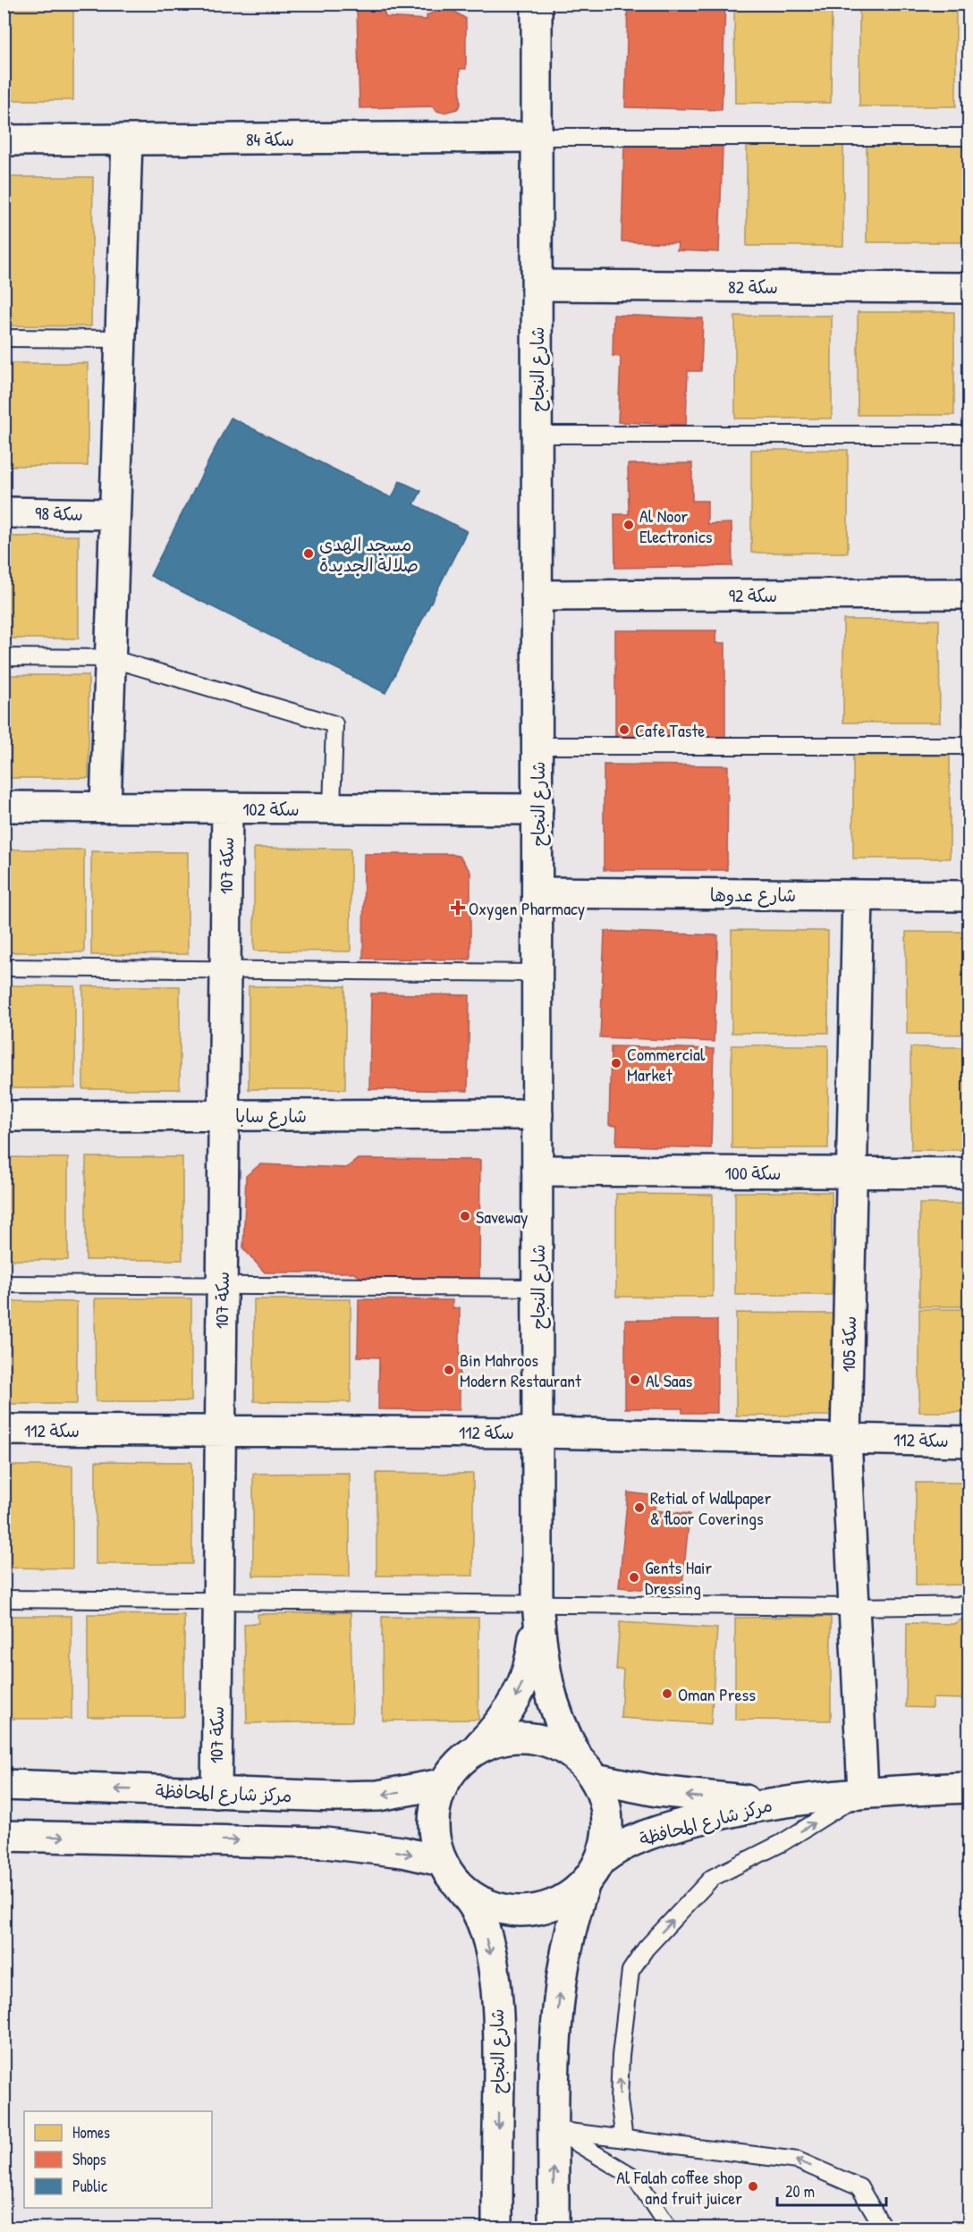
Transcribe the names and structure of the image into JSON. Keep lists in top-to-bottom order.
{
  "streets": {
    "street": [
      "سكة 84",
      "سكة 82",
      "شارع النجاح",
      "سكة 98",
      "سكة 92",
      "سكة 102",
      "سكة 107",
      "شارع عدوها",
      "شارع سابا",
      "سكة 100",
      "سكة 105",
      "سكة 112",
      "مركز شارع المحافظة"
    ]
  },
  "crossings": [
    ["سكة 84", "شارع النجاح"],
    ["سكة 82", "شارع النجاح"],
    ["شارع النجاح", "سكة 92"],
    ["شارع النجاح", "سكة 102"],
    ["شارع النجاح", "شارع عدوها"],
    ["شارع النجاح", "شارع سابا"],
    ["شارع النجاح", "سكة 100"],
    ["شارع النجاح", "سكة 112"],
    ["شارع النجاح", "مركز شارع المحافظة"],
    ["سكة 102", "سكة 107"],
    ["سكة 107", "شارع سابا"],
    ["سكة 107", "سكة 112"],
    ["سكة 107", "مركز شارع المحافظة"],
    ["شارع عدوها", "سكة 105"],
    ["سكة 100", "سكة 105"],
    ["سكة 105", "سكة 112"],
    ["سكة 105", "مركز شارع المحافظة"]
  ],
  "places": {
    "other": [
      "Al Noor Electronics",
      "مسجد الهدى صلالة الجديدة",
      "Cafe Taste",
      "Commercial Market",
      "Saveway",
      "Bin Mahroos Modern Restaurant",
      "Al Saas",
      "Retial of Wallpaper & floor Coverings",
      "Gents Hair Dressing",
      "Oman Press",
      "Al Falah coffee shop and fruit juicer"
    ],
    "health": ["Oxygen Pharmacy"]
  },
  "legend": ["Homes", "Shops", "Public"],
  "scale_bar": "20 m"
}
